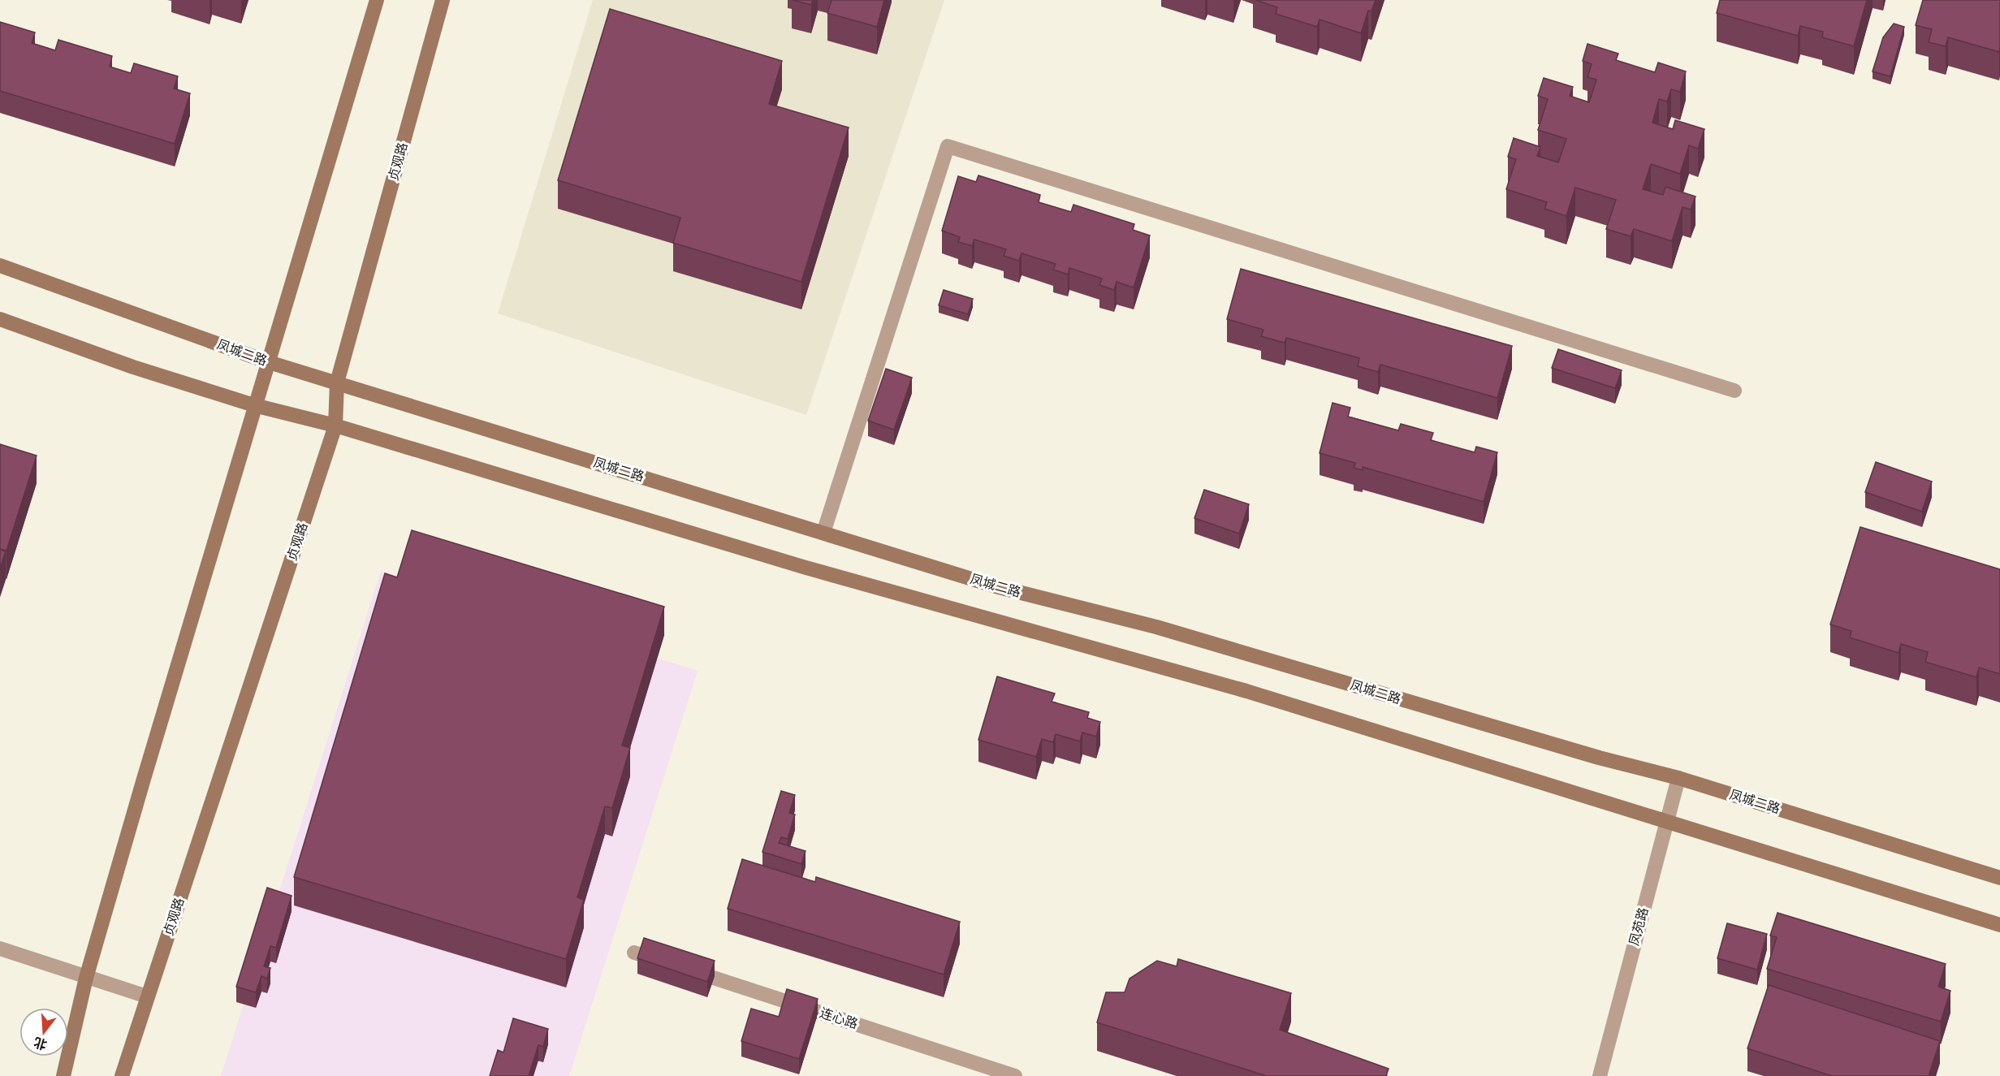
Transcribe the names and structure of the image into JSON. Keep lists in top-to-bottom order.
{
  "streets": {
    "main road": ["贞观路", "凤城二路"],
    "street": ["凤苑路", "连心路"]
  },
  "crossings": [
    ["贞观路", "凤城二路"],
    ["凤城二路", "凤苑路"]
  ],
  "north": "bottom"
}
